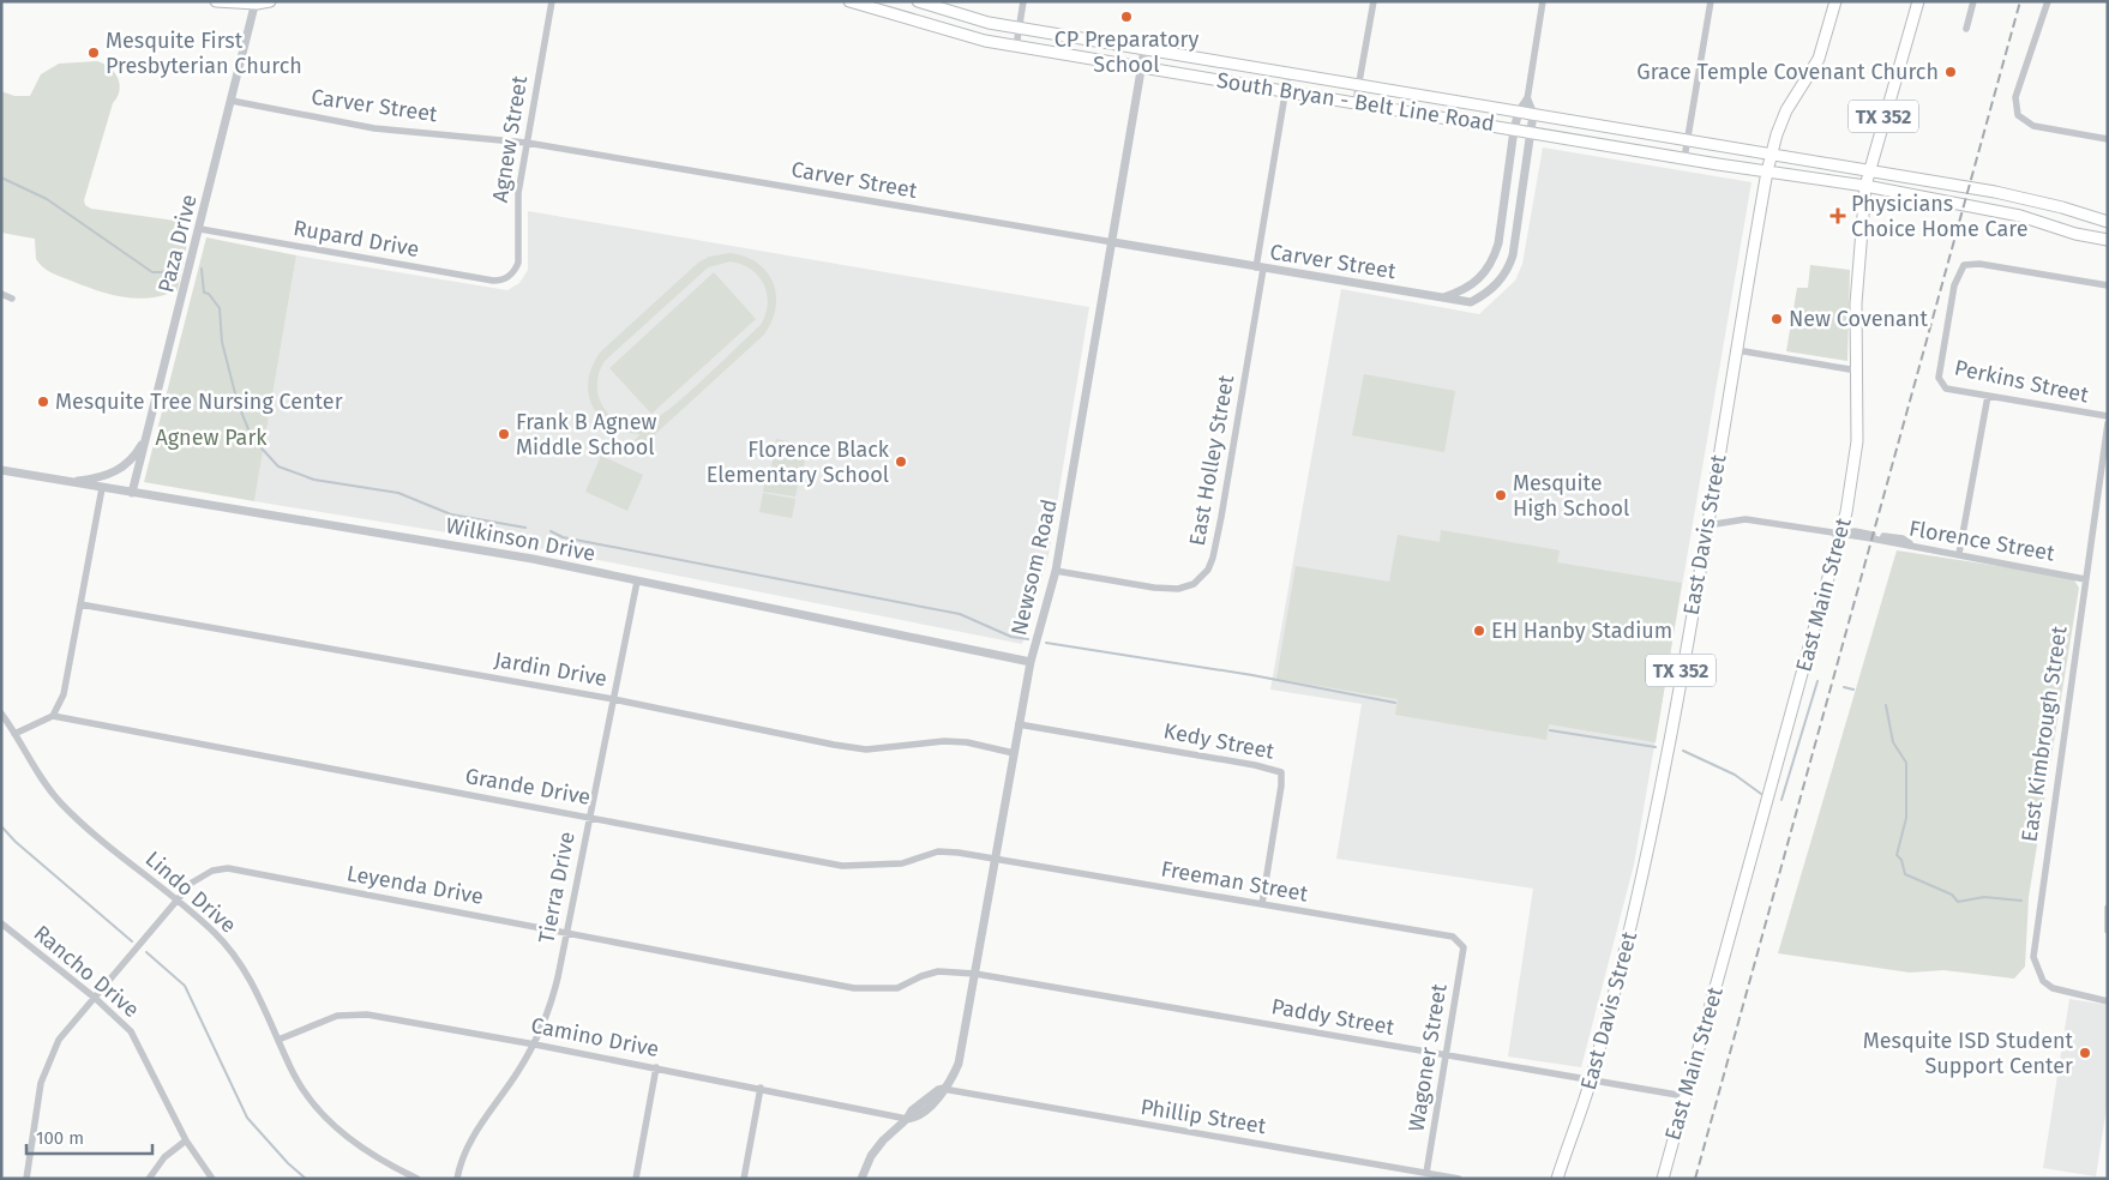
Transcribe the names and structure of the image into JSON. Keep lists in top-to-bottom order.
{
  "streets": {
    "main road": [
      "South Bryan - Belt Line Road",
      "TX 352",
      "East Davis Street",
      "East Main Street"
    ],
    "street": [
      "Carver Street",
      "Agnew Street",
      "Rupard Drive",
      "Paza Drive",
      "Perkins Street",
      "East Holley Street",
      "Wilkinson Drive",
      "Florence Street",
      "Newsom Road",
      "Jardin Drive",
      "East Kimbrough Street",
      "Kedy Street",
      "Grande Drive",
      "Freeman Street",
      "Leyenda Drive",
      "Tierra Drive",
      "Lindo Drive",
      "Rancho Drive",
      "Paddy Street",
      "Camino Drive",
      "Wagoner Street",
      "Phillip Street"
    ]
  },
  "crossings": [
    ["South Bryan - Belt Line Road", "Carver Street"],
    ["South Bryan - Belt Line Road", "East Holley Street"],
    ["South Bryan - Belt Line Road", "East Davis Street"],
    ["South Bryan - Belt Line Road", "Newsom Road"],
    ["South Bryan - Belt Line Road", "East Main Street"],
    ["Carver Street", "Agnew Street"],
    ["Carver Street", "Paza Drive"],
    ["Carver Street", "East Holley Street"],
    ["Carver Street", "Newsom Road"],
    ["Agnew Street", "Rupard Drive"],
    ["Rupard Drive", "Paza Drive"],
    ["Paza Drive", "Wilkinson Drive"],
    ["East Holley Street", "Newsom Road"],
    ["East Davis Street", "Paddy Street"],
    ["Wilkinson Drive", "Newsom Road"],
    ["Wilkinson Drive", "Tierra Drive"],
    ["Florence Street", "East Main Street"],
    ["Florence Street", "East Kimbrough Street"],
    ["Newsom Road", "Jardin Drive"],
    ["Newsom Road", "Kedy Street"],
    ["Newsom Road", "Grande Drive"],
    ["Newsom Road", "Freeman Street"],
    ["Newsom Road", "Leyenda Drive"],
    ["Newsom Road", "Paddy Street"],
    ["Newsom Road", "Camino Drive"],
    ["Newsom Road", "Phillip Street"],
    ["East Main Street", "Paddy Street"],
    ["Jardin Drive", "Tierra Drive"],
    ["Kedy Street", "Freeman Street"],
    ["Grande Drive", "Freeman Street"],
    ["Grande Drive", "Tierra Drive"],
    ["Freeman Street", "Wagoner Street"],
    ["Leyenda Drive", "Tierra Drive"],
    ["Leyenda Drive", "Lindo Drive"],
    ["Leyenda Drive", "Rancho Drive"],
    ["Leyenda Drive", "Paddy Street"],
    ["Tierra Drive", "Camino Drive"],
    ["Lindo Drive", "Camino Drive"],
    ["Paddy Street", "Wagoner Street"],
    ["Wagoner Street", "Phillip Street"]
  ],
  "parks": ["Agnew Park"],
  "places": {
    "other": [
      "CP Preparatory School",
      "Mesquite First Presbyterian Church",
      "Grace Temple Covenant Church",
      "New Covenant",
      "Mesquite Tree Nursing Center",
      "Frank B Agnew Middle School",
      "Florence Black Elementary School",
      "Mesquite High School",
      "EH Hanby Stadium",
      "Mesquite ISD Student Support Center"
    ],
    "health": ["Physicians Choice Home Care"]
  },
  "scale_bar": "100 m"
}
